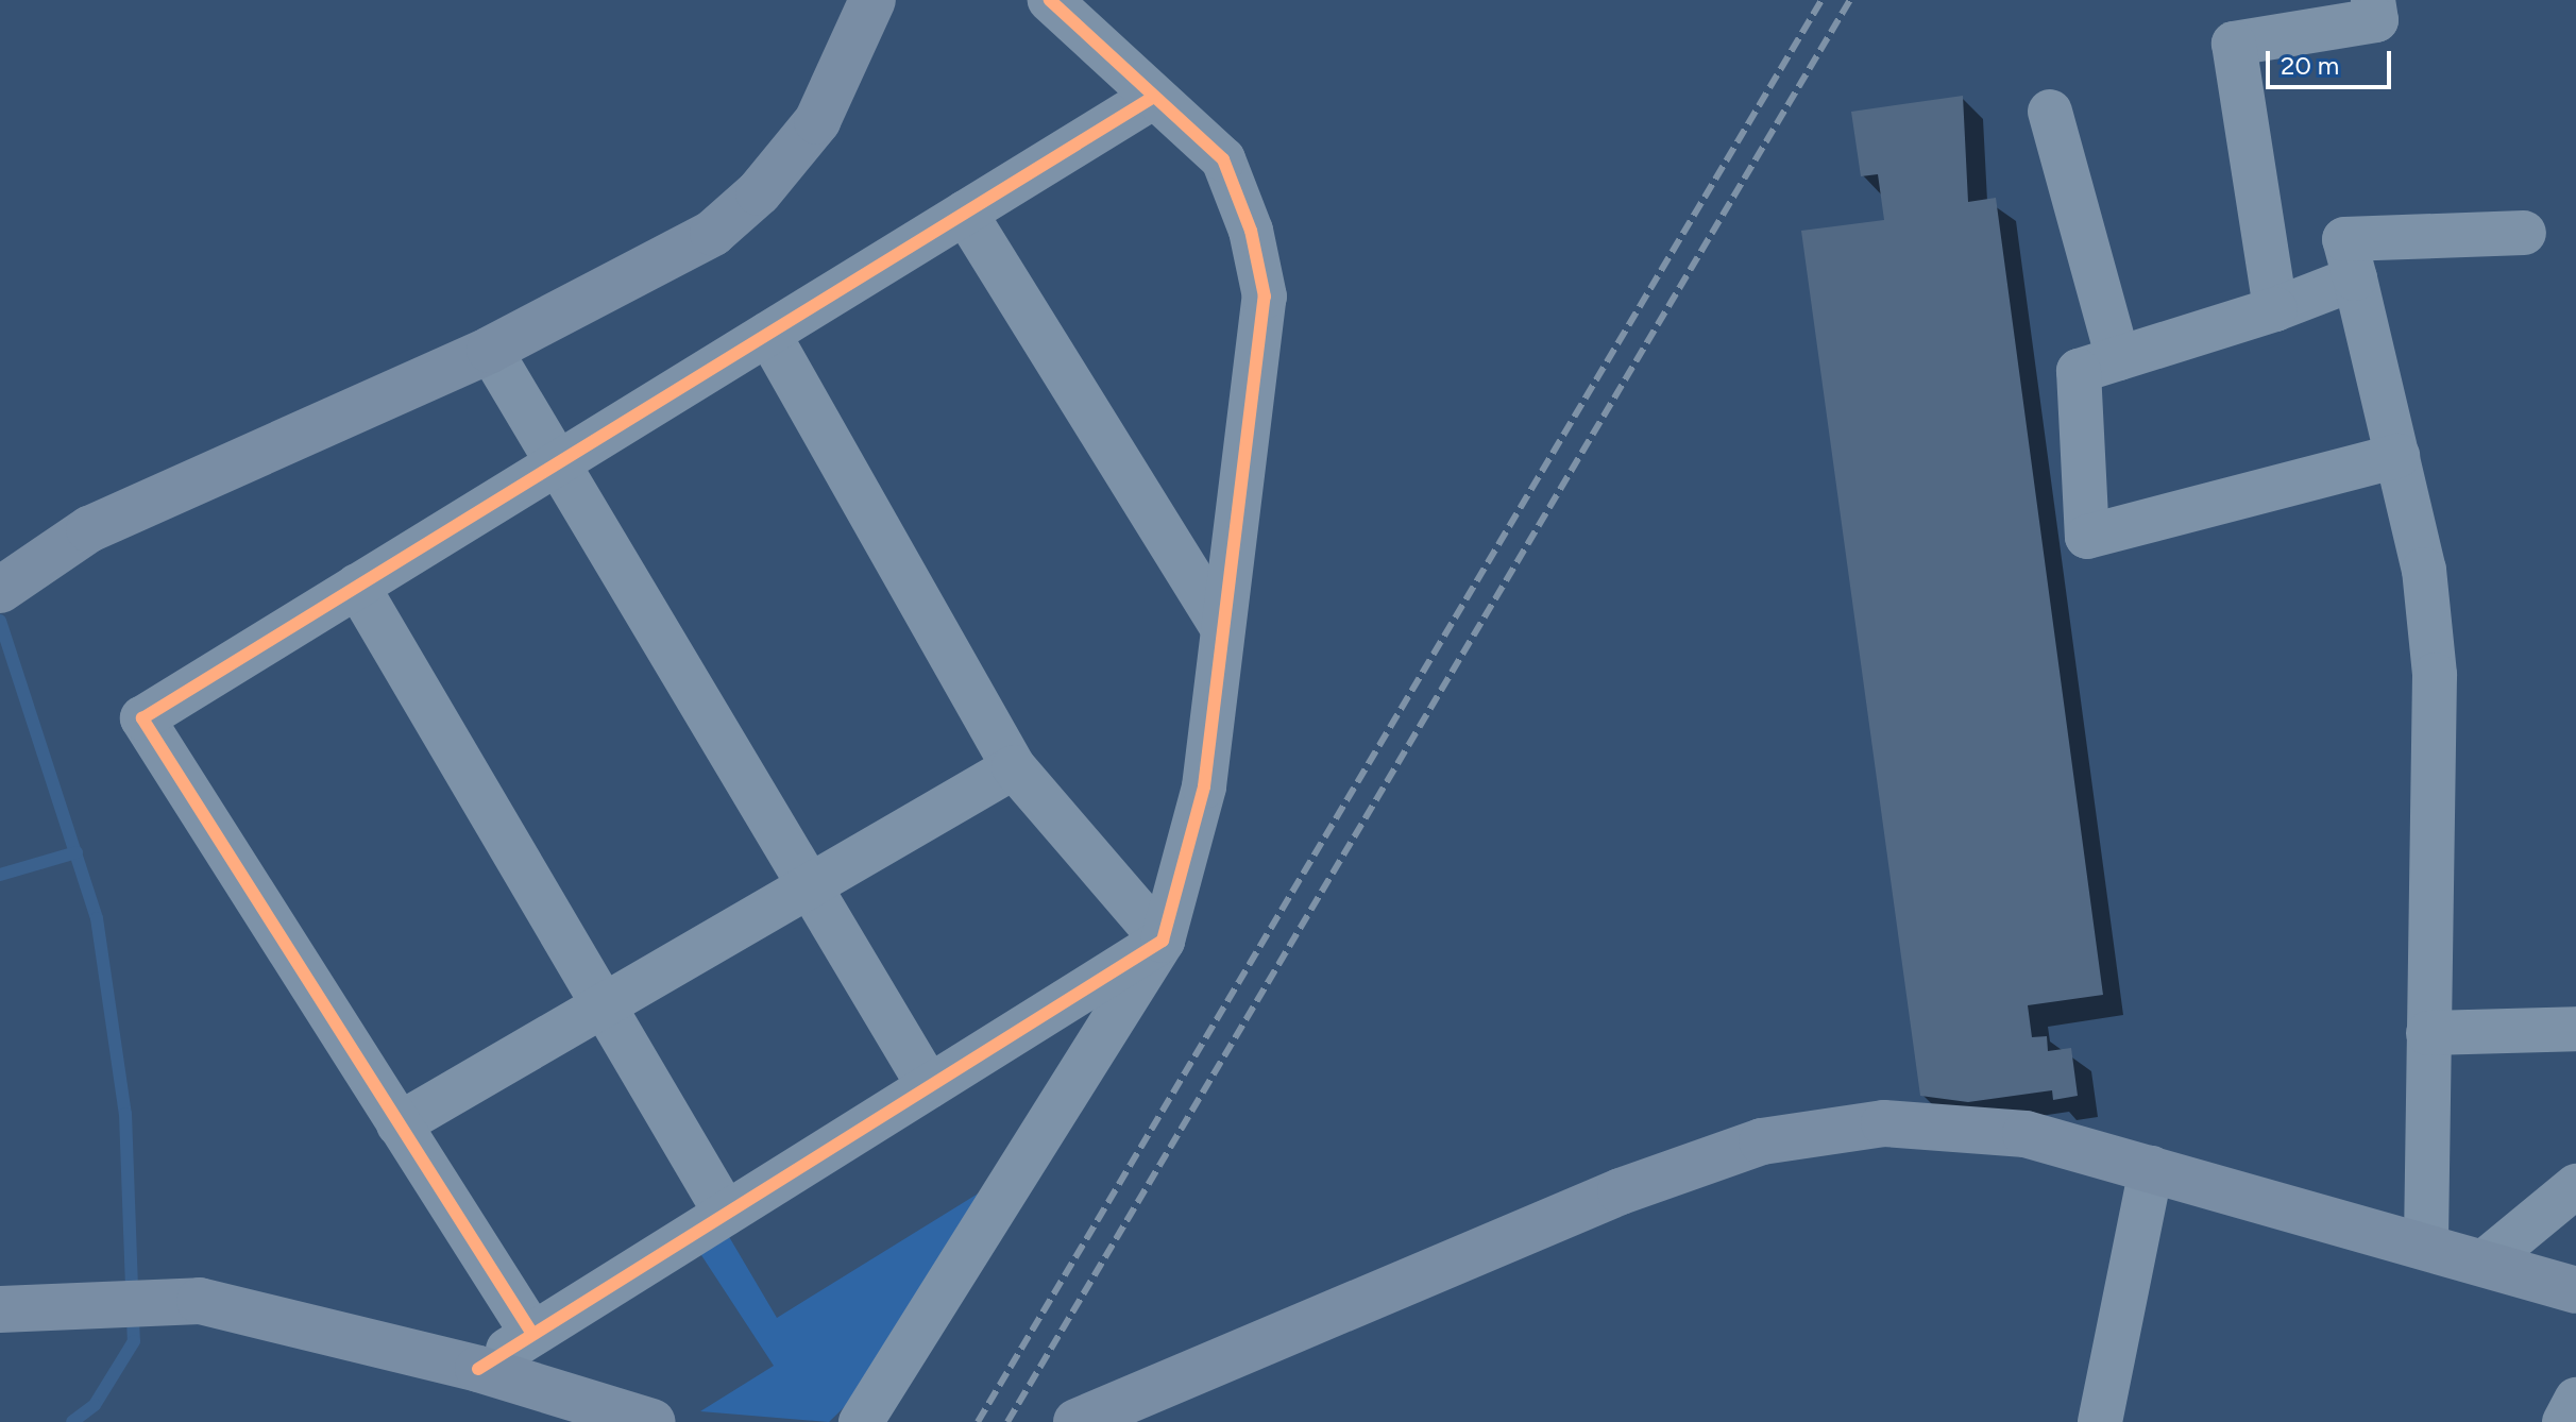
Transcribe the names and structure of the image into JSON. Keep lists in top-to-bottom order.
{
  "scale_bar": "20 m"
}
